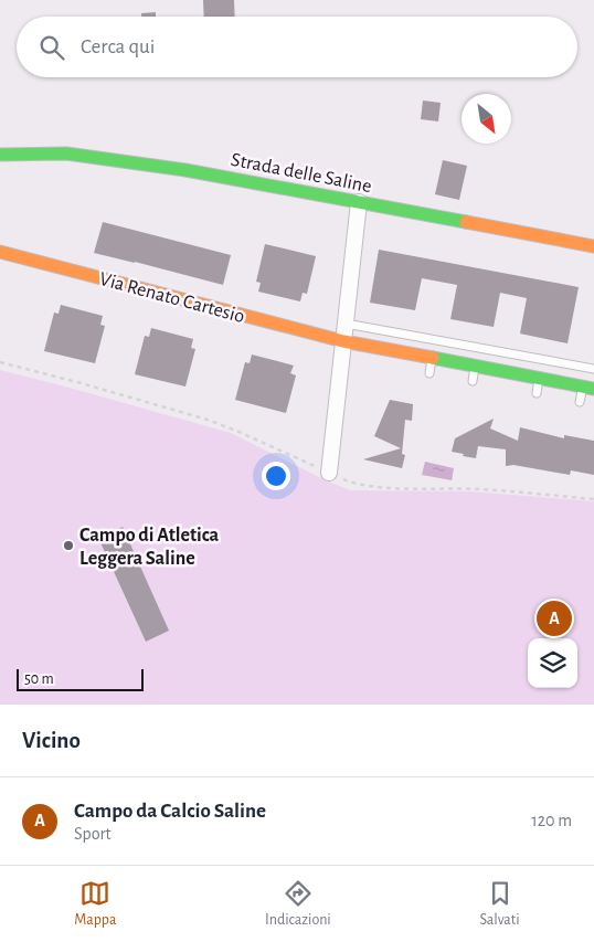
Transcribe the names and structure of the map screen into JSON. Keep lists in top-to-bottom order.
{
  "streets": {
    "street": ["Strada delle Saline", "Via Renato Cartesio"]
  },
  "places": ["Campo di Atletica Leggera Saline"],
  "scale_bar": "50 m",
  "north": "bottom right",
  "page": {
    "search": "Cerca qui",
    "pins": "A",
    "scale": "50 m",
    "heading": "Vicino",
    "list": [
      {
        "mark": "A",
        "name": "Campo da Calcio Saline",
        "note": "Sport",
        "value": "120 m"
      }
    ],
    "nav": ["Mappa", "Indicazioni", "Salvati"]
  }
}
